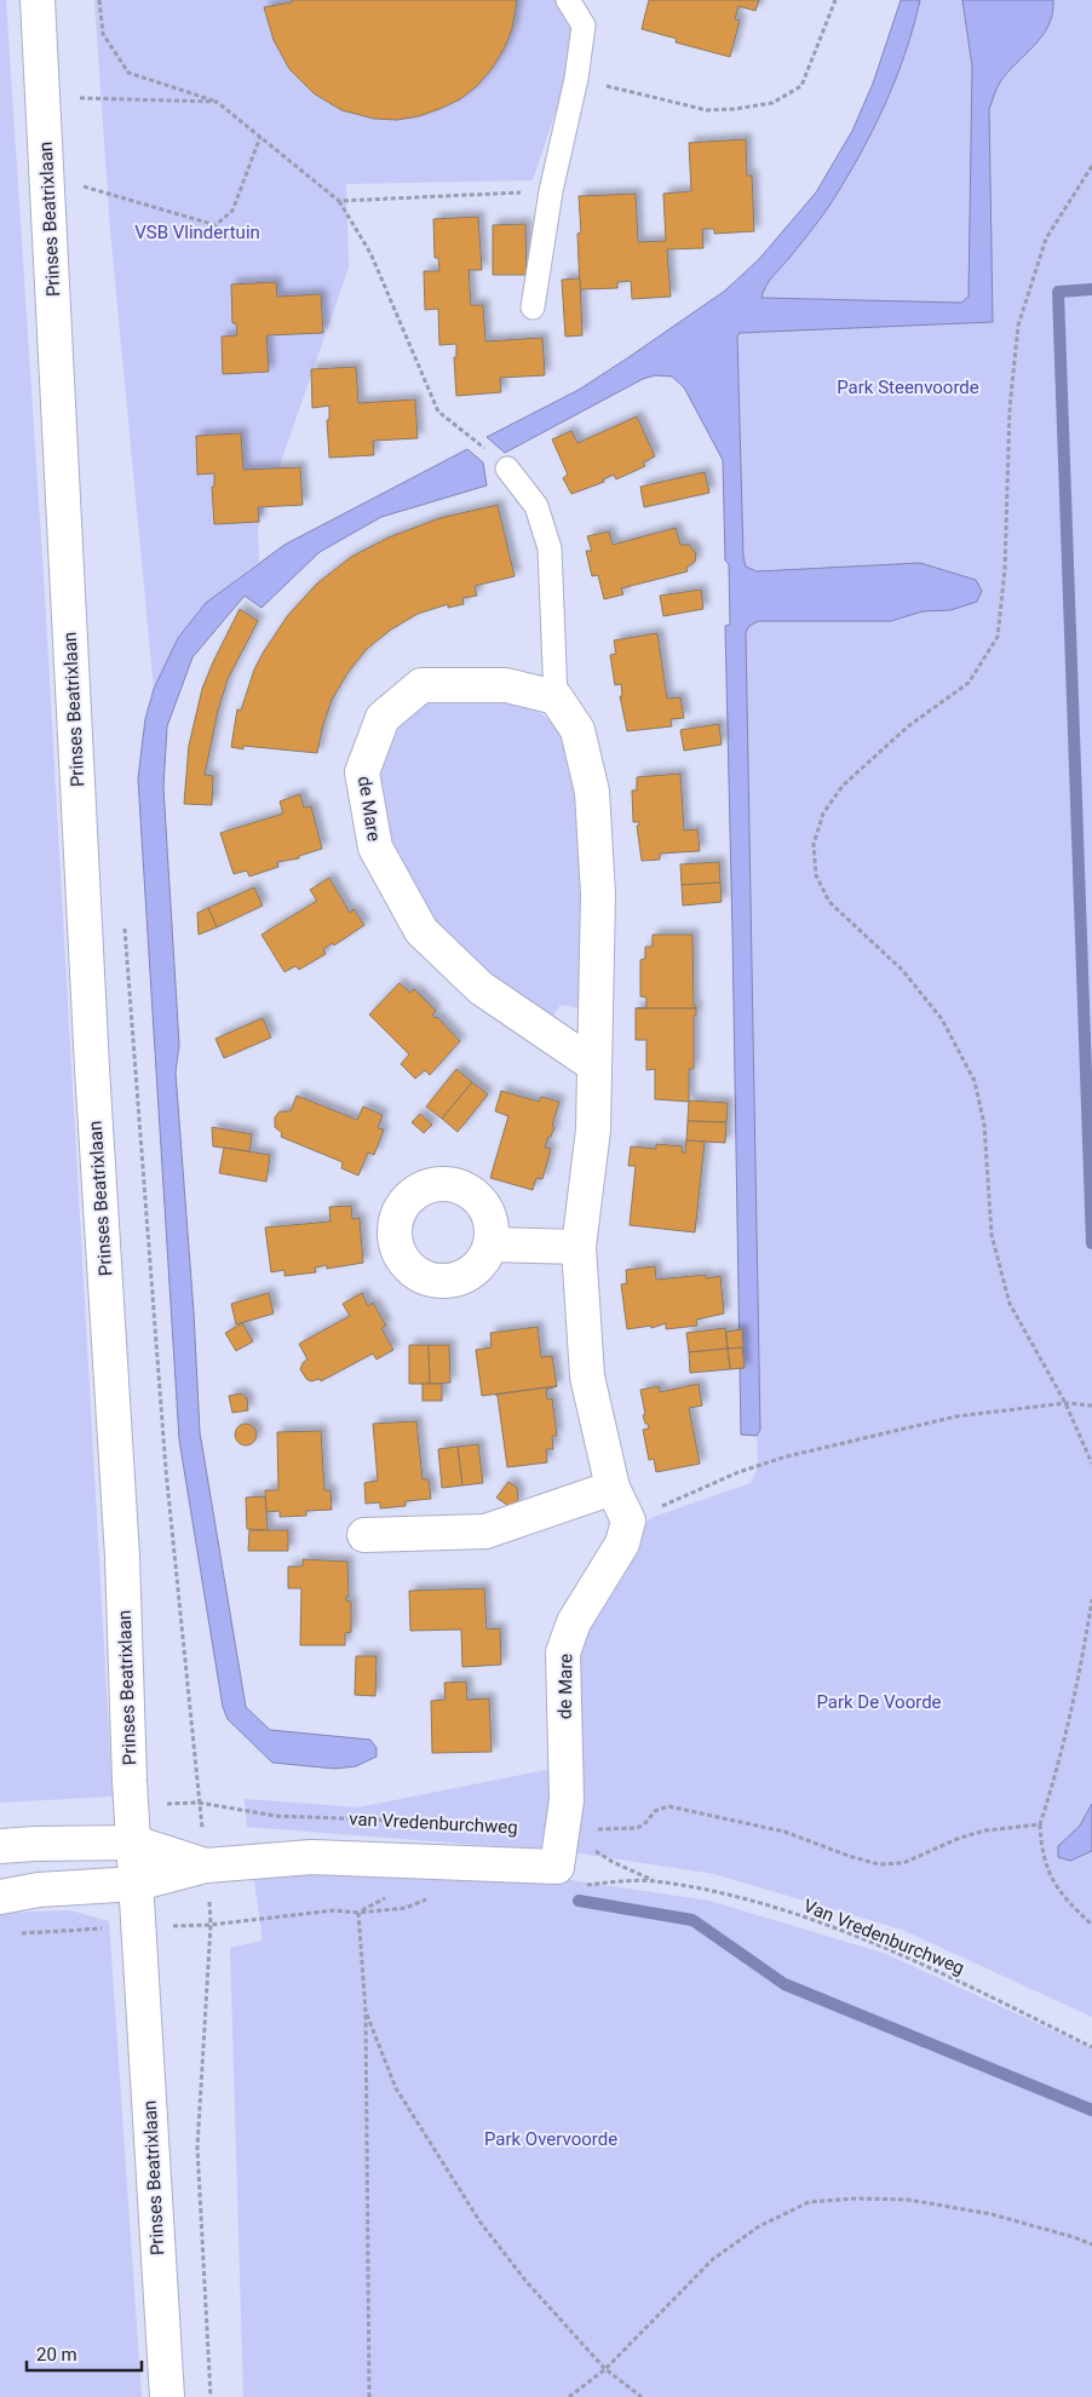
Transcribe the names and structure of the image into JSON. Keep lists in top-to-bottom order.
{
  "streets": {
    "street": ["Prinses Beatrixlaan", "de Mare", "van Vredenburchweg"],
    "path": ["Van Vredenburchweg"]
  },
  "crossings": [
    ["Prinses Beatrixlaan", "van Vredenburchweg"],
    ["de Mare", "van Vredenburchweg"],
    ["de Mare", "Van Vredenburchweg"]
  ],
  "parks": [
    "VSB Vlindertuin",
    "Park Steenvoorde",
    "Park De Voorde",
    "Park Overvoorde"
  ],
  "scale_bar": "20 m"
}
